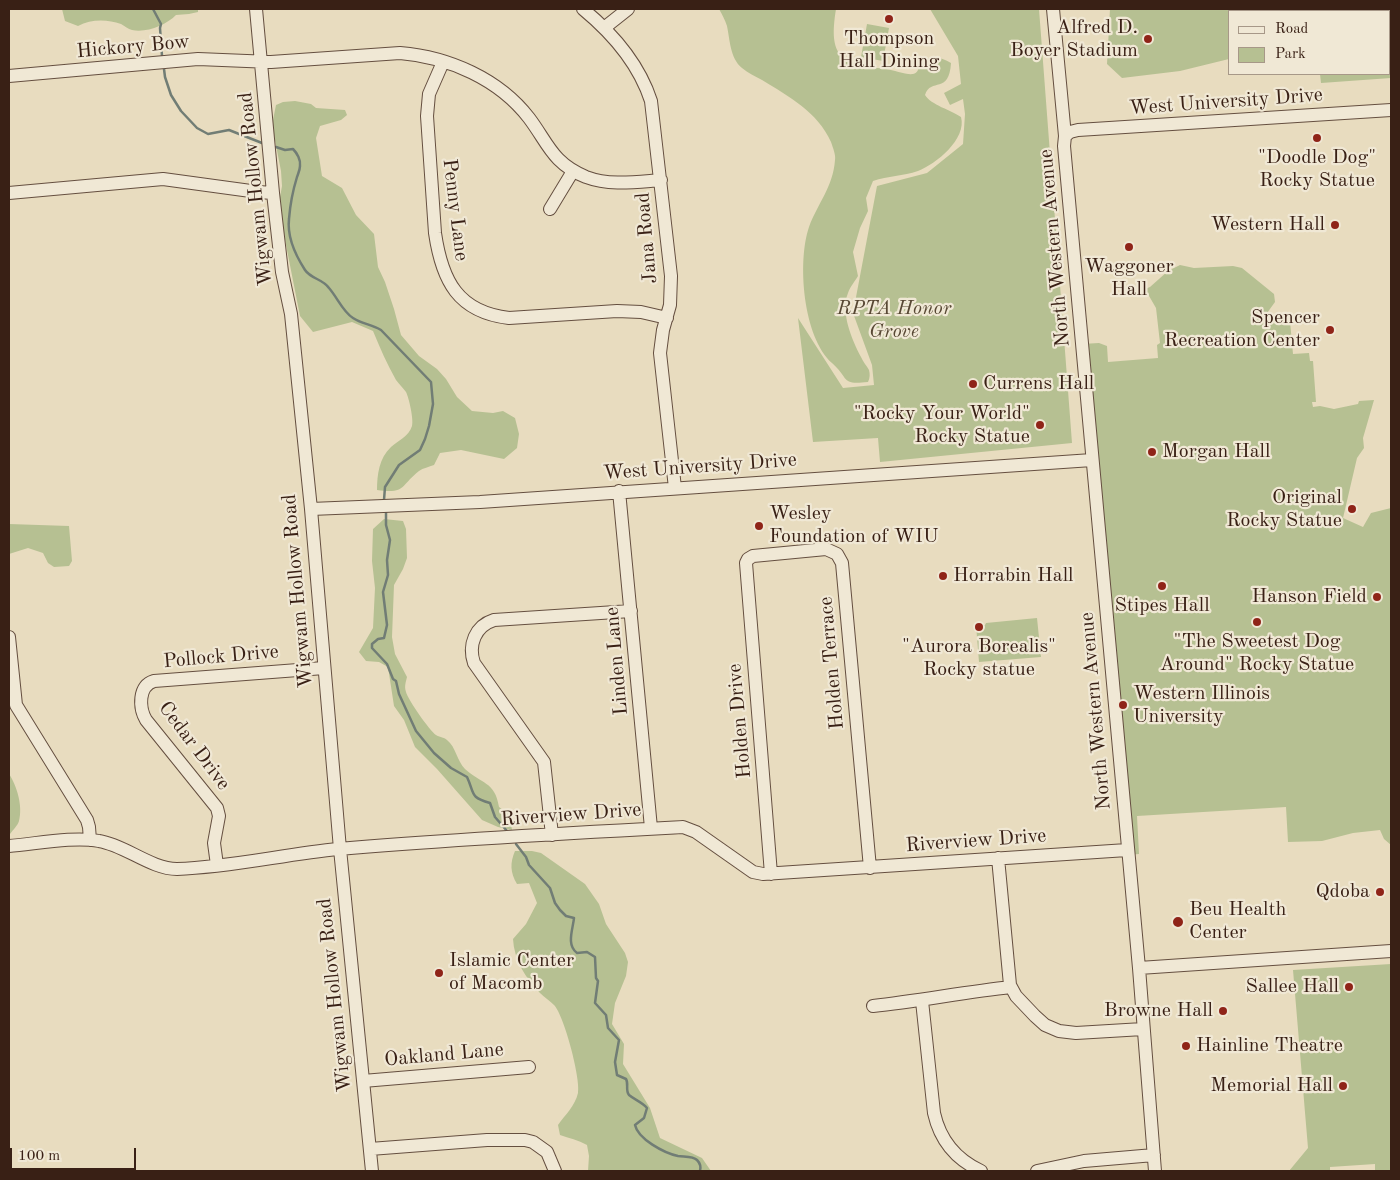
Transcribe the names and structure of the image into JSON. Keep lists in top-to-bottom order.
{
  "streets": {
    "street": [
      "Hickory Bow",
      "West University Drive",
      "Wigwam Hollow Road",
      "Penny Lane",
      "Jana Road",
      "North Western Avenue",
      "Pollock Drive",
      "Linden Lane",
      "Holden Terrace",
      "Holden Drive",
      "Cedar Drive",
      "Riverview Drive",
      "Oakland Lane"
    ]
  },
  "crossings": [
    ["Hickory Bow", "Wigwam Hollow Road"],
    ["Hickory Bow", "Penny Lane"],
    ["Hickory Bow", "Jana Road"],
    ["West University Drive", "Wigwam Hollow Road"],
    ["West University Drive", "Jana Road"],
    ["West University Drive", "North Western Avenue"],
    ["West University Drive", "Linden Lane"],
    ["Wigwam Hollow Road", "Pollock Drive"],
    ["Wigwam Hollow Road", "Riverview Drive"],
    ["Wigwam Hollow Road", "Oakland Lane"],
    ["Penny Lane", "Jana Road"],
    ["North Western Avenue", "Riverview Drive"],
    ["Pollock Drive", "Cedar Drive"],
    ["Linden Lane", "Riverview Drive"],
    ["Holden Terrace", "Holden Drive"],
    ["Holden Terrace", "Riverview Drive"],
    ["Holden Drive", "Riverview Drive"],
    ["Cedar Drive", "Riverview Drive"]
  ],
  "parks": ["RPTA Honor Grove"],
  "places": [
    "Thompson Hall Dining",
    "Alfred D. Boyer Stadium",
    "\"Doodle Dog\" Rocky Statue",
    "Western Hall",
    "Waggoner Hall",
    "Spencer Recreation Center",
    "Currens Hall",
    "\"Rocky Your World\" Rocky Statue",
    "Morgan Hall",
    "Original Rocky Statue",
    "Wesley Foundation of WIU",
    "Horrabin Hall",
    "Stipes Hall",
    "Hanson Field",
    "\"The Sweetest Dog Around\" Rocky Statue",
    "\"Aurora Borealis\" Rocky statue",
    "Western Illinois University",
    "Qdoba",
    "Beu Health Center",
    "Islamic Center of Macomb",
    "Sallee Hall",
    "Browne Hall",
    "Hainline Theatre",
    "Memorial Hall"
  ],
  "legend": ["Road", "Park"],
  "scale_bar": "100 m"
}
